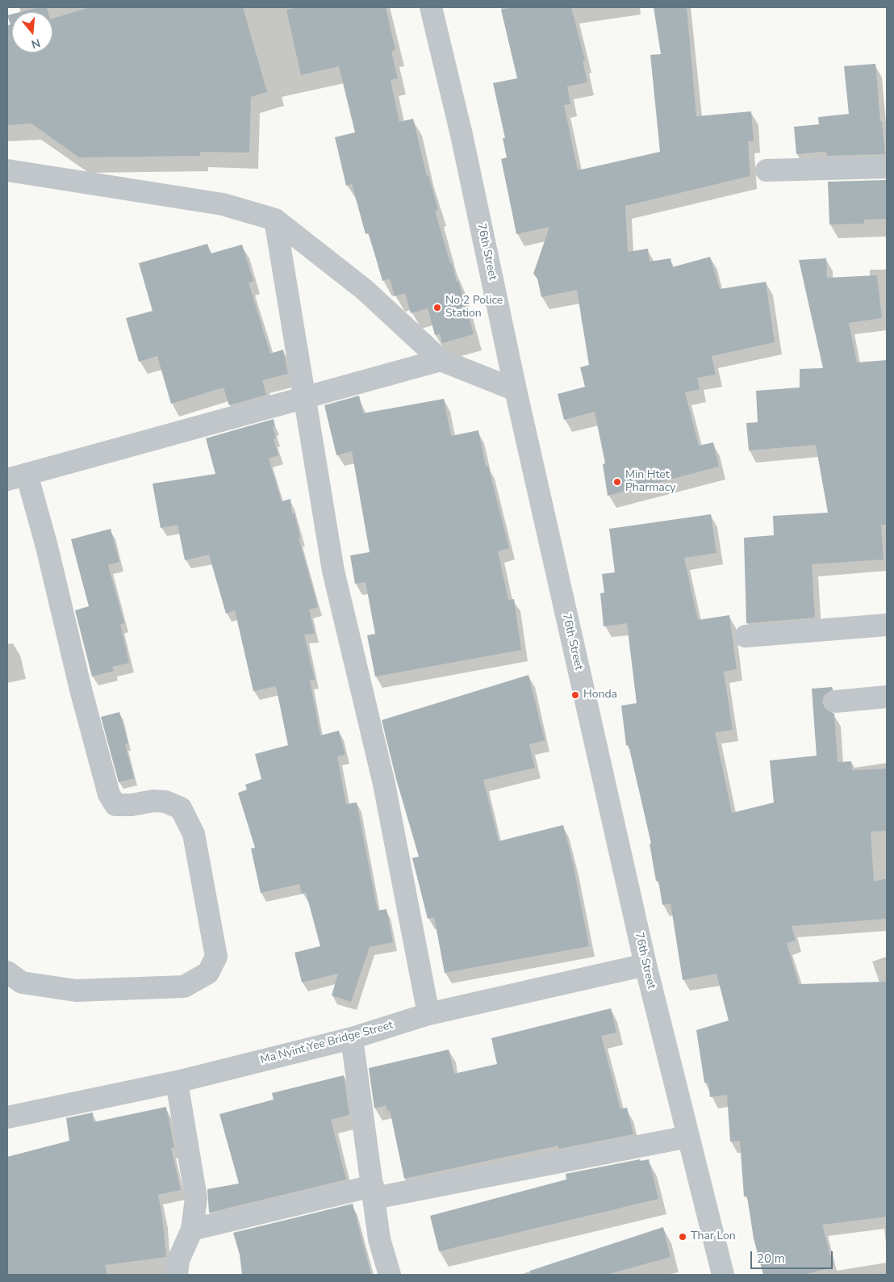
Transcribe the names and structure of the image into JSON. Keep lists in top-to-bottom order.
{
  "streets": {
    "street": ["76th Street", "Ma Nyint Yee Bridge Street"]
  },
  "crossings": [
    ["76th Street", "Ma Nyint Yee Bridge Street"]
  ],
  "places": [
    "No 2 Police Station",
    "Min Htet Pharmacy",
    "Honda",
    "Thar Lon"
  ],
  "scale_bar": "20 m",
  "north": "bottom"
}
